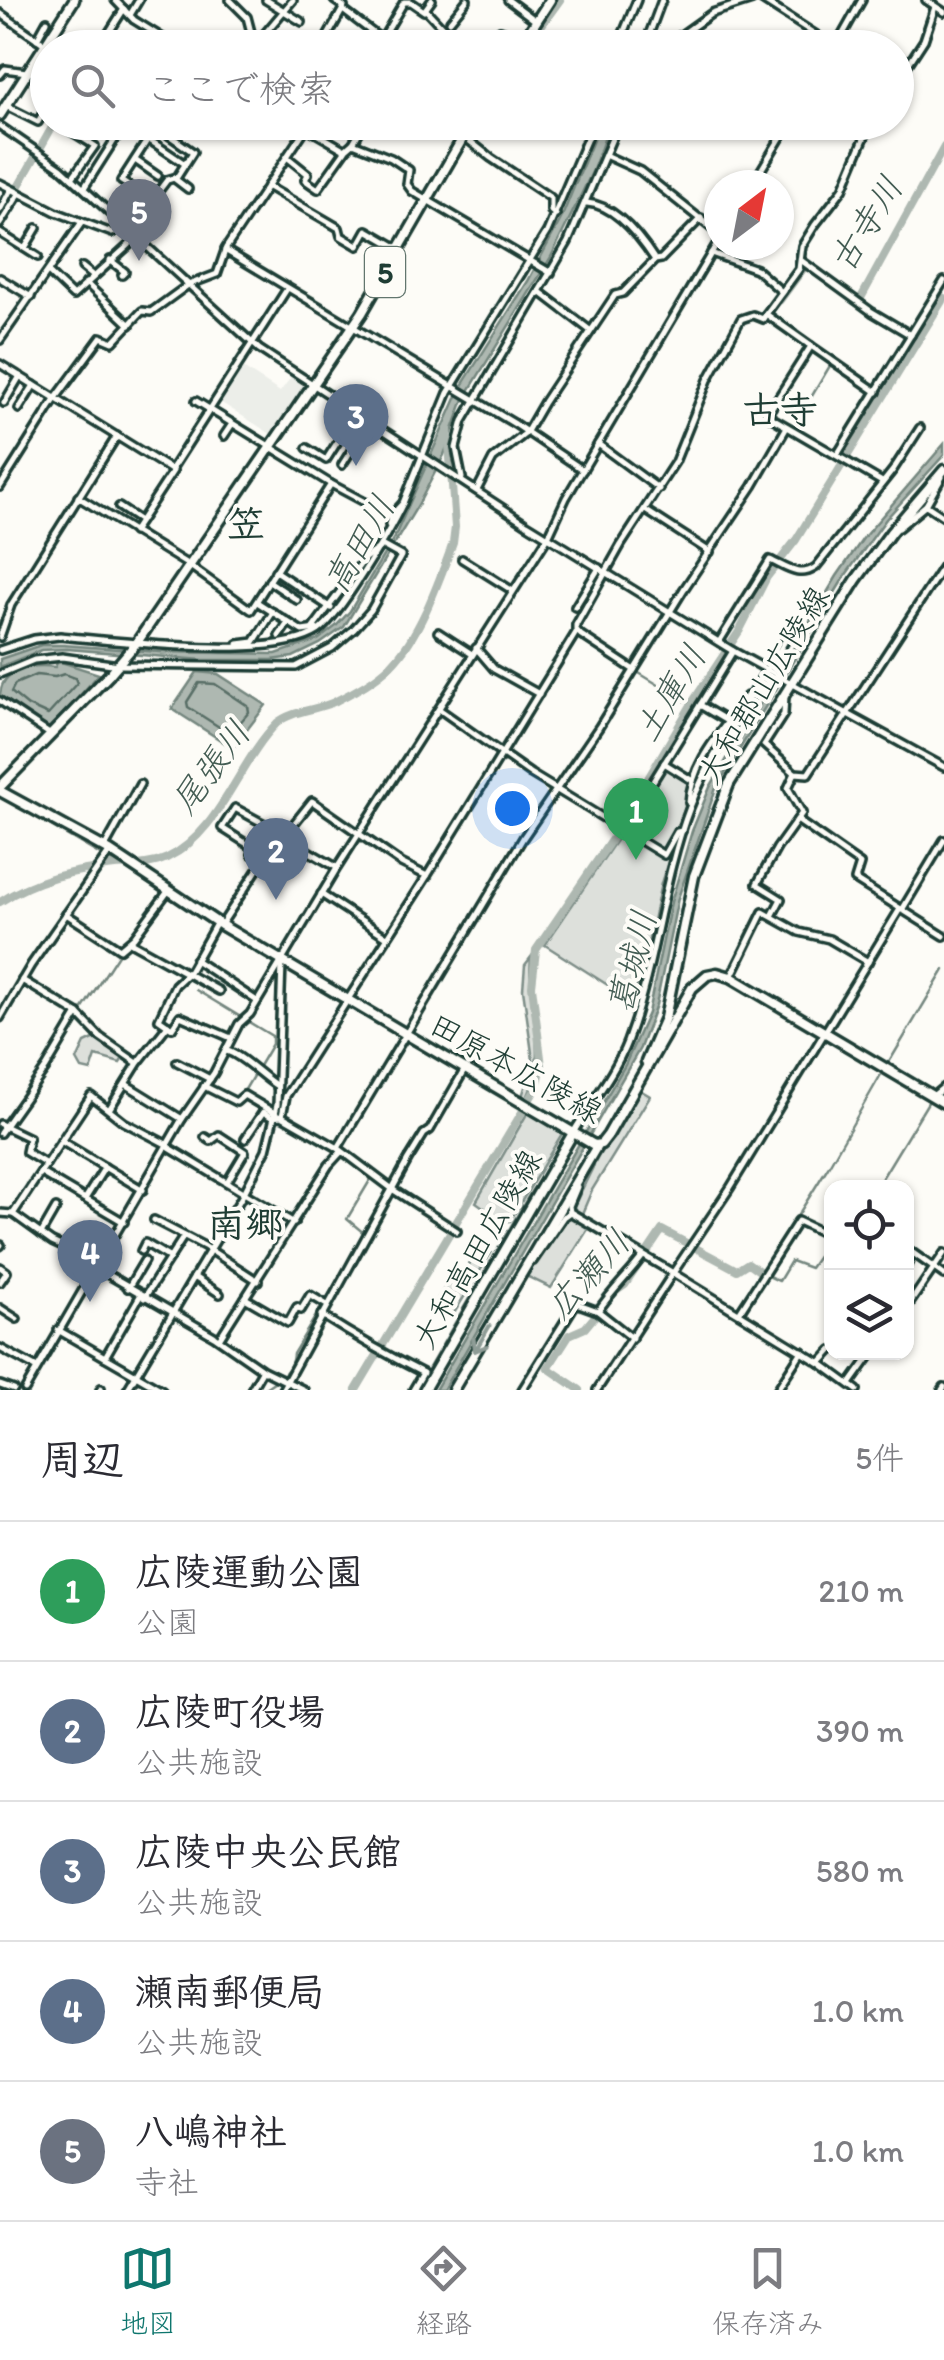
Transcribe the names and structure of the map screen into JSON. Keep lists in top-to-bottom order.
{
  "streets": {
    "main road": [
      "5",
      "大和郡山広陵線",
      "田原本広陵線",
      "大和高田広陵線"
    ]
  },
  "crossings": [
    ["5", "田原本広陵線"],
    ["大和郡山広陵線", "田原本広陵線"],
    ["田原本広陵線", "大和高田広陵線"]
  ],
  "districts": ["古寺", "笠", "南郷"],
  "water": [
    "古寺川",
    "高田川",
    "土庫川",
    "尾張川",
    "葛城川",
    "広瀬川"
  ],
  "north": "top right",
  "page": {
    "search": "ここで検索",
    "pins": [
      "5",
      "3",
      "1",
      "2",
      "4"
    ],
    "heading": ["周辺", "5件"],
    "list": [
      {
        "mark": "1",
        "name": "広陵運動公園",
        "note": "公園",
        "value": "210 m"
      },
      {
        "mark": "2",
        "name": "広陵町役場",
        "note": "公共施設",
        "value": "390 m"
      },
      {
        "mark": "3",
        "name": "広陵中央公民館",
        "note": "公共施設",
        "value": "580 m"
      },
      {
        "mark": "4",
        "name": "瀬南郵便局",
        "note": "公共施設",
        "value": "1.0 km"
      },
      {
        "mark": "5",
        "name": "八嶋神社",
        "note": "寺社",
        "value": "1.0 km"
      }
    ],
    "nav": ["地図", "経路", "保存済み"]
  }
}
